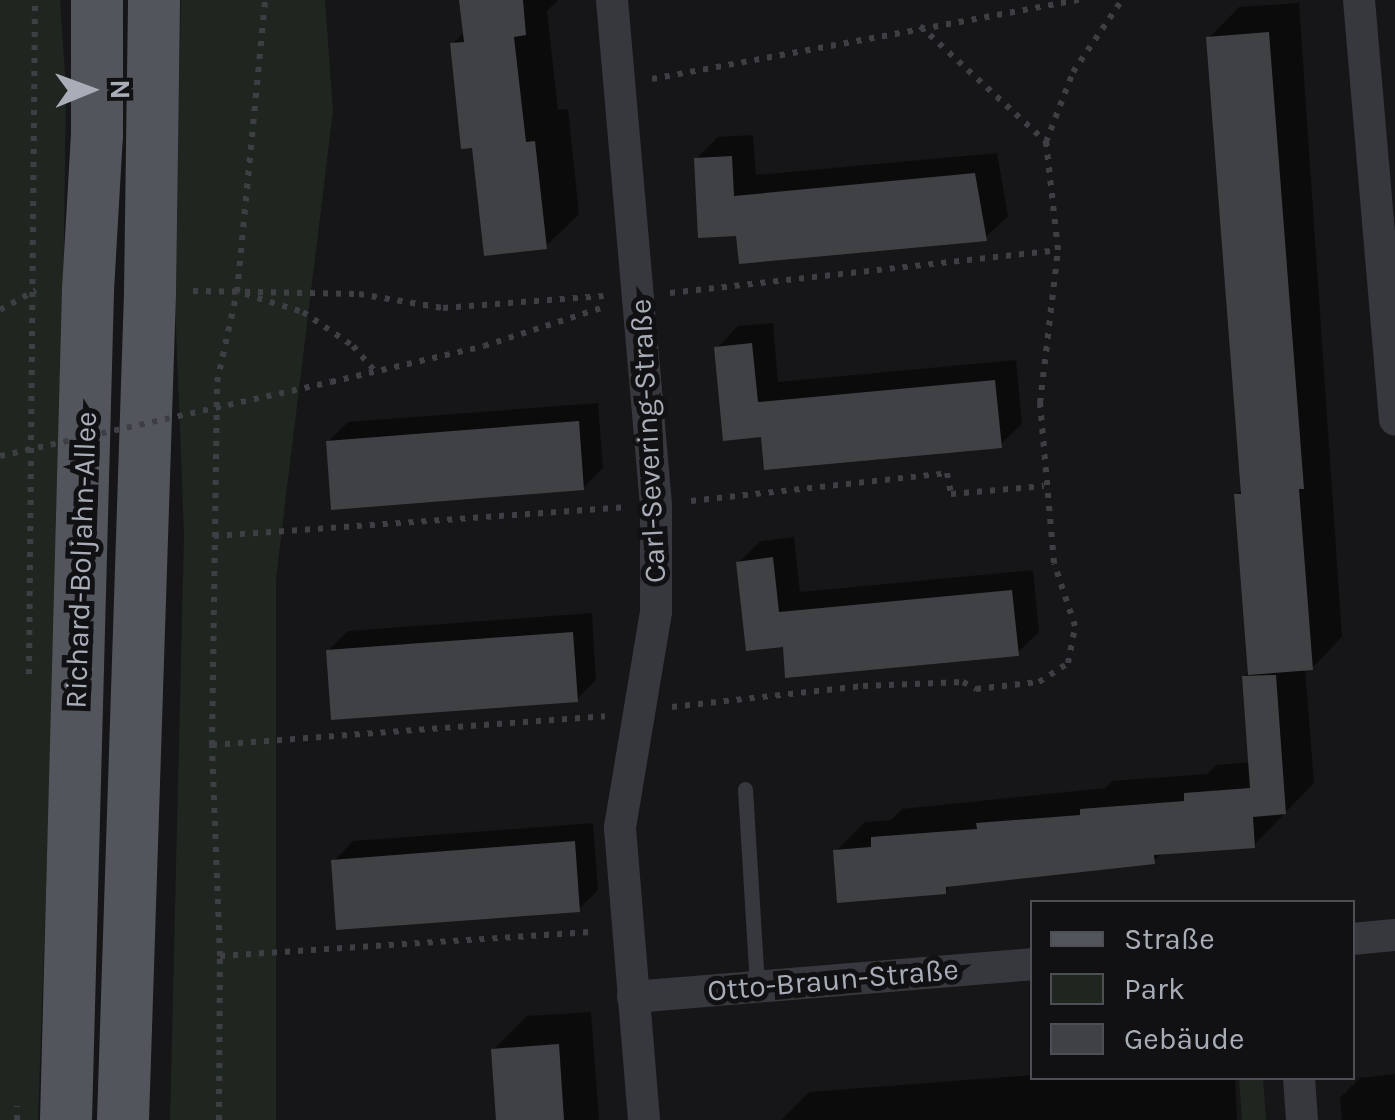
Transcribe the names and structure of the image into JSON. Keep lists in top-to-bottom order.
{
  "streets": {
    "main road": ["Richard-Boljahn-Allee"],
    "street": ["Carl-Severing-Straße", "Otto-Braun-Straße"]
  },
  "crossings": [
    ["Carl-Severing-Straße", "Otto-Braun-Straße"]
  ],
  "legend": ["Straße", "Park", "Gebäude"],
  "north": "right"
}
